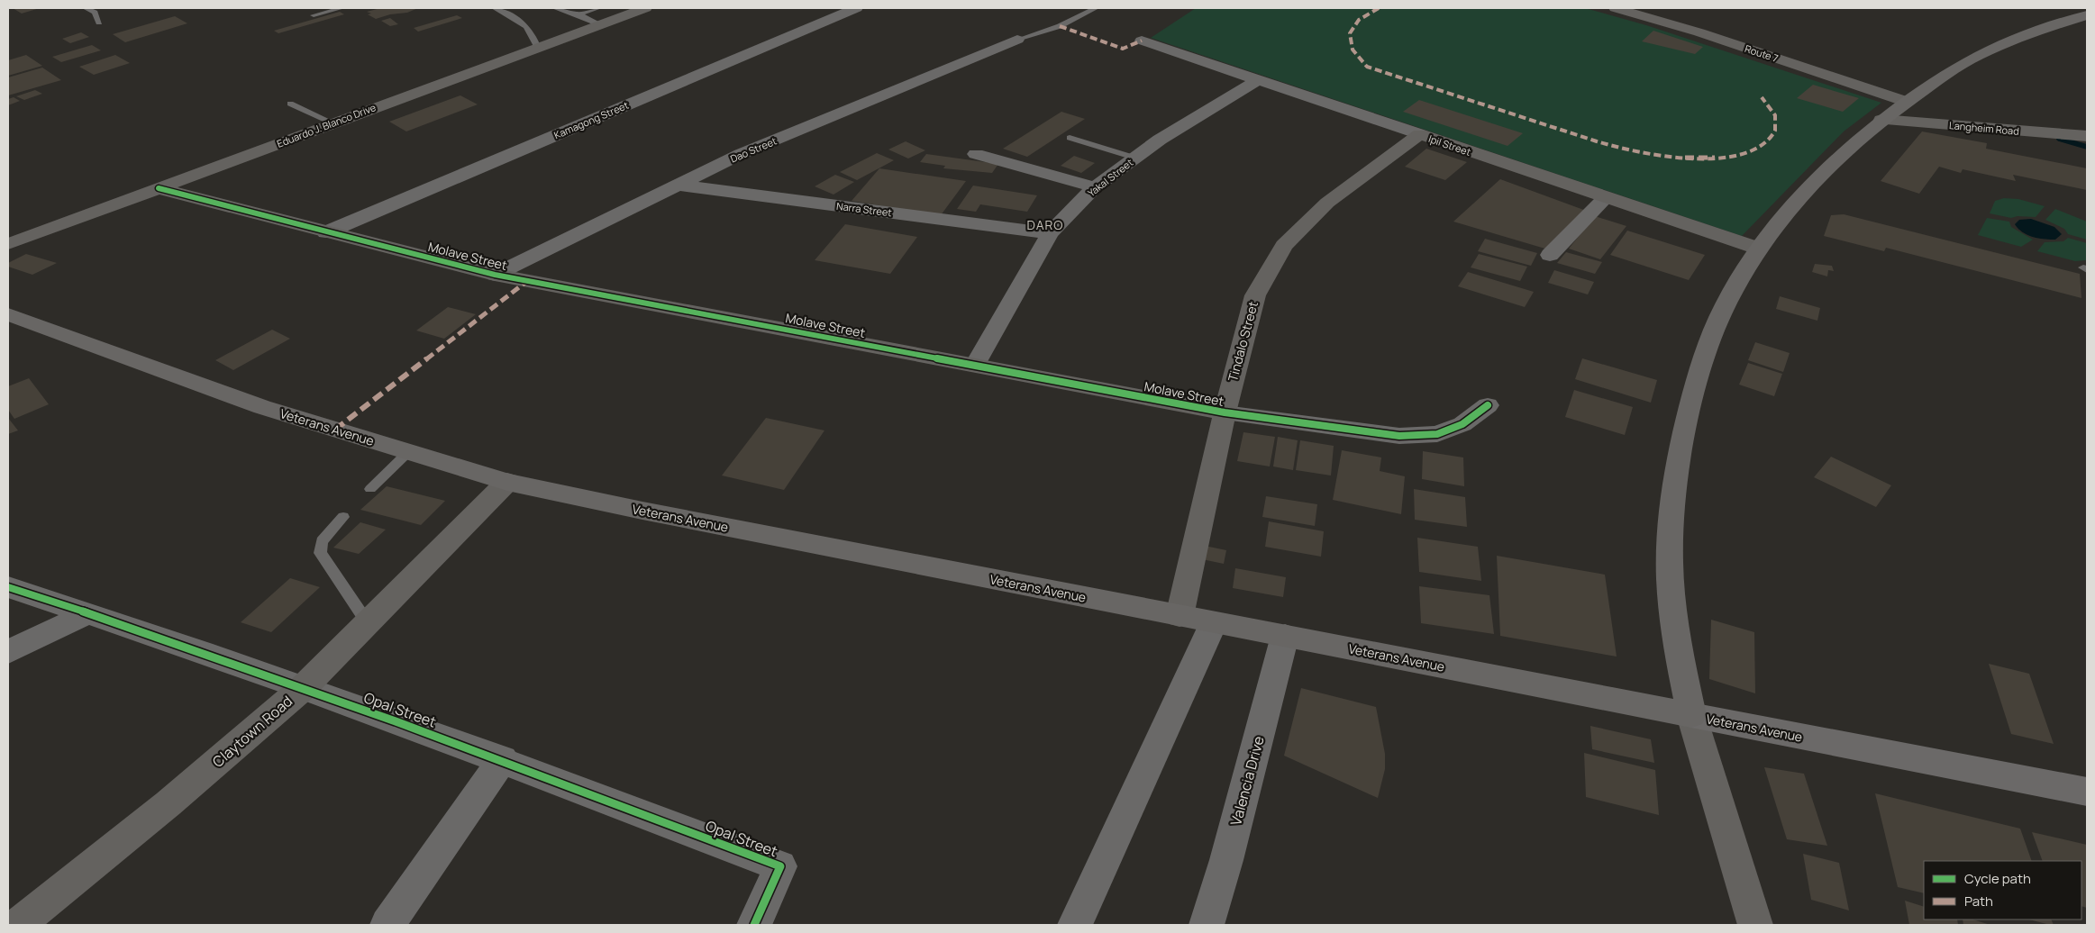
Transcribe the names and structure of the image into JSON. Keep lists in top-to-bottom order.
{
  "streets": {
    "highway": ["Veterans Avenue"],
    "street": [
      "Route 7",
      "Kamagong Street",
      "Eduardo J. Blanco Drive",
      "Langheim Road",
      "Ipil Street",
      "Dao Street",
      "Yakal Street",
      "Narra Street",
      "Molave Street",
      "Tindalo Street",
      "Opal Street",
      "Claytown Road",
      "Valencia Drive"
    ]
  },
  "crossings": [
    ["Kamagong Street", "Molave Street"],
    ["Eduardo J. Blanco Drive", "Molave Street"],
    ["Ipil Street", "Yakal Street"],
    ["Ipil Street", "Tindalo Street"],
    ["Dao Street", "Narra Street"],
    ["Dao Street", "Molave Street"],
    ["Yakal Street", "Narra Street"],
    ["Yakal Street", "Molave Street"],
    ["Molave Street", "Tindalo Street"],
    ["Tindalo Street", "Veterans Avenue"],
    ["Veterans Avenue", "Claytown Road"],
    ["Veterans Avenue", "Valencia Drive"],
    ["Opal Street", "Claytown Road"]
  ],
  "districts": ["DARO"],
  "legend": ["Cycle path", "Path"]
}
